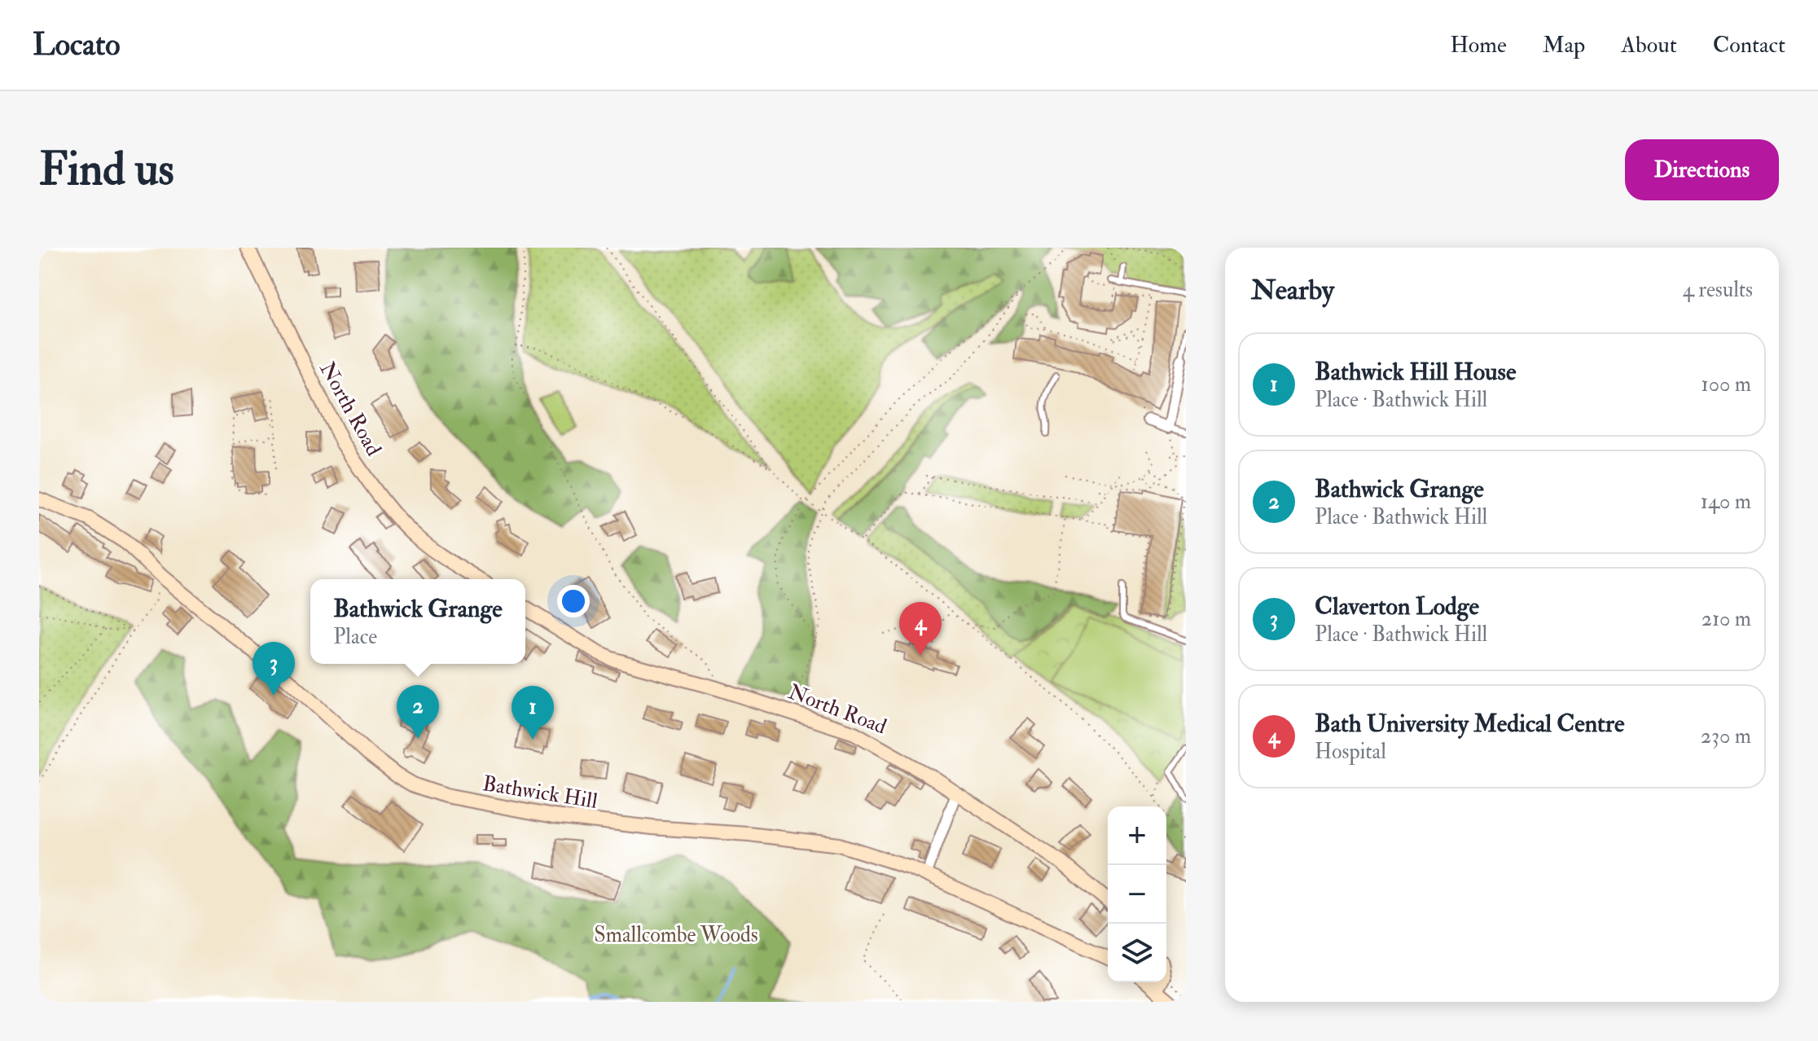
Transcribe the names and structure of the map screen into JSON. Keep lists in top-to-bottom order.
{
  "streets": {
    "street": ["North Road", "Bathwick Hill"]
  },
  "parks": ["Smallcombe Woods"],
  "page": {
    "header": "Locato",
    "nav": [
      "Home",
      "Map",
      "About",
      "Contact"
    ],
    "buttons": "Directions",
    "title": "Find us",
    "heading": ["Nearby", "4 results"],
    "list": [
      {
        "mark": "1",
        "name": "Bathwick Hill House",
        "note": "Place · Bathwick Hill",
        "value": "100 m"
      },
      {
        "mark": "2",
        "name": "Bathwick Grange",
        "note": "Place · Bathwick Hill",
        "value": "140 m"
      },
      {
        "mark": "3",
        "name": "Claverton Lodge",
        "note": "Place · Bathwick Hill",
        "value": "210 m"
      },
      {
        "mark": "4",
        "name": "Bath University Medical Centre",
        "note": "Hospital",
        "value": "230 m"
      }
    ],
    "popup": ["Bathwick Grange", "Place"],
    "pins": [
      "4",
      "3",
      "2",
      "1"
    ],
    "map_buttons": ["+", "−"]
  }
}
